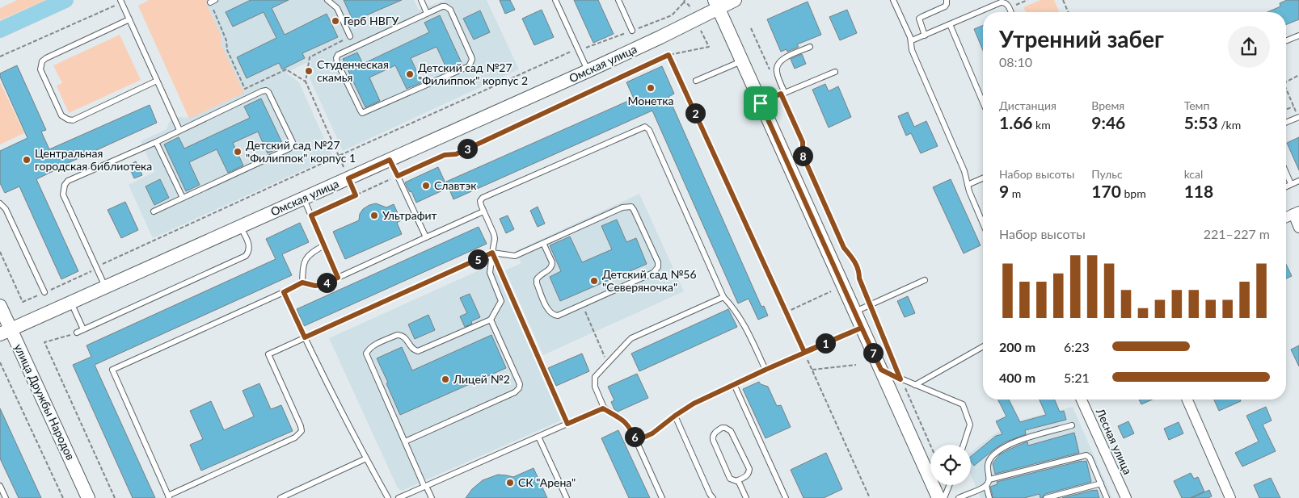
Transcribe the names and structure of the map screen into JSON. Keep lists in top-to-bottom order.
{
  "streets": {
    "main road": ["Омская улица", "улица Дружбы Народов"],
    "street": ["Лесная улица"]
  },
  "crossings": [
    ["Омская улица", "улица Дружбы Народов"]
  ],
  "places": [
    "Герб НВГУ",
    "Студенческая скамья",
    "Детский сад №27 \"Филиппок\" корпус 2",
    "Монетка",
    "Детский сад №27 \"Филиппок\" корпус 1",
    "Центральная городская библиотека",
    "Славтэк",
    "Ультрафит",
    "Детский сад №56 \"Северяночка\"",
    "Лицей №2",
    "СК \"Арена\""
  ],
  "page": {
    "heading": ["Утренний забег", "08:10"],
    "stats": [
      ["Дистанция", "1.66 km"],
      ["Время", "9:46"],
      ["Темп", "5:53 /km"],
      ["Набор высоты", "9 m"],
      ["Пульс", "170 bpm"],
      ["kcal", "118"]
    ],
    "pins": [
      "2",
      "3",
      "8",
      "5",
      "4",
      "1",
      "7",
      "6"
    ],
    "chart": ["Набор высоты", "221–227 m"],
    "list": [
      {
        "name": "200 m",
        "note": "6:23"
      },
      {
        "name": "400 m",
        "note": "5:21"
      }
    ]
  }
}
